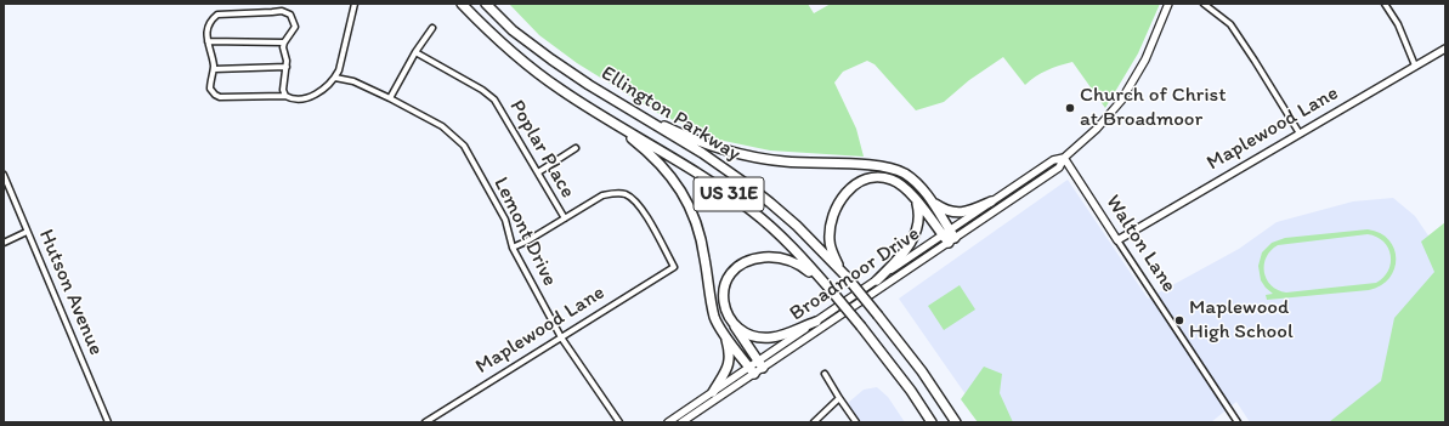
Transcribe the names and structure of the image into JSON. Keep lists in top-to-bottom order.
{
  "streets": {
    "highway": ["Ellington Parkway", "US 31E"],
    "main road": ["Maplewood Lane", "Walton Lane", "Broadmoor Drive"],
    "street": ["Poplar Place", "Lemont Drive", "Hutson Avenue"]
  },
  "crossings": [
    ["Maplewood Lane", "Poplar Place"],
    ["Maplewood Lane", "Lemont Drive"],
    ["Maplewood Lane", "Walton Lane"],
    ["Walton Lane", "Broadmoor Drive"]
  ],
  "places": ["Church of Christ at Broadmoor", "Maplewood High School"]
}
